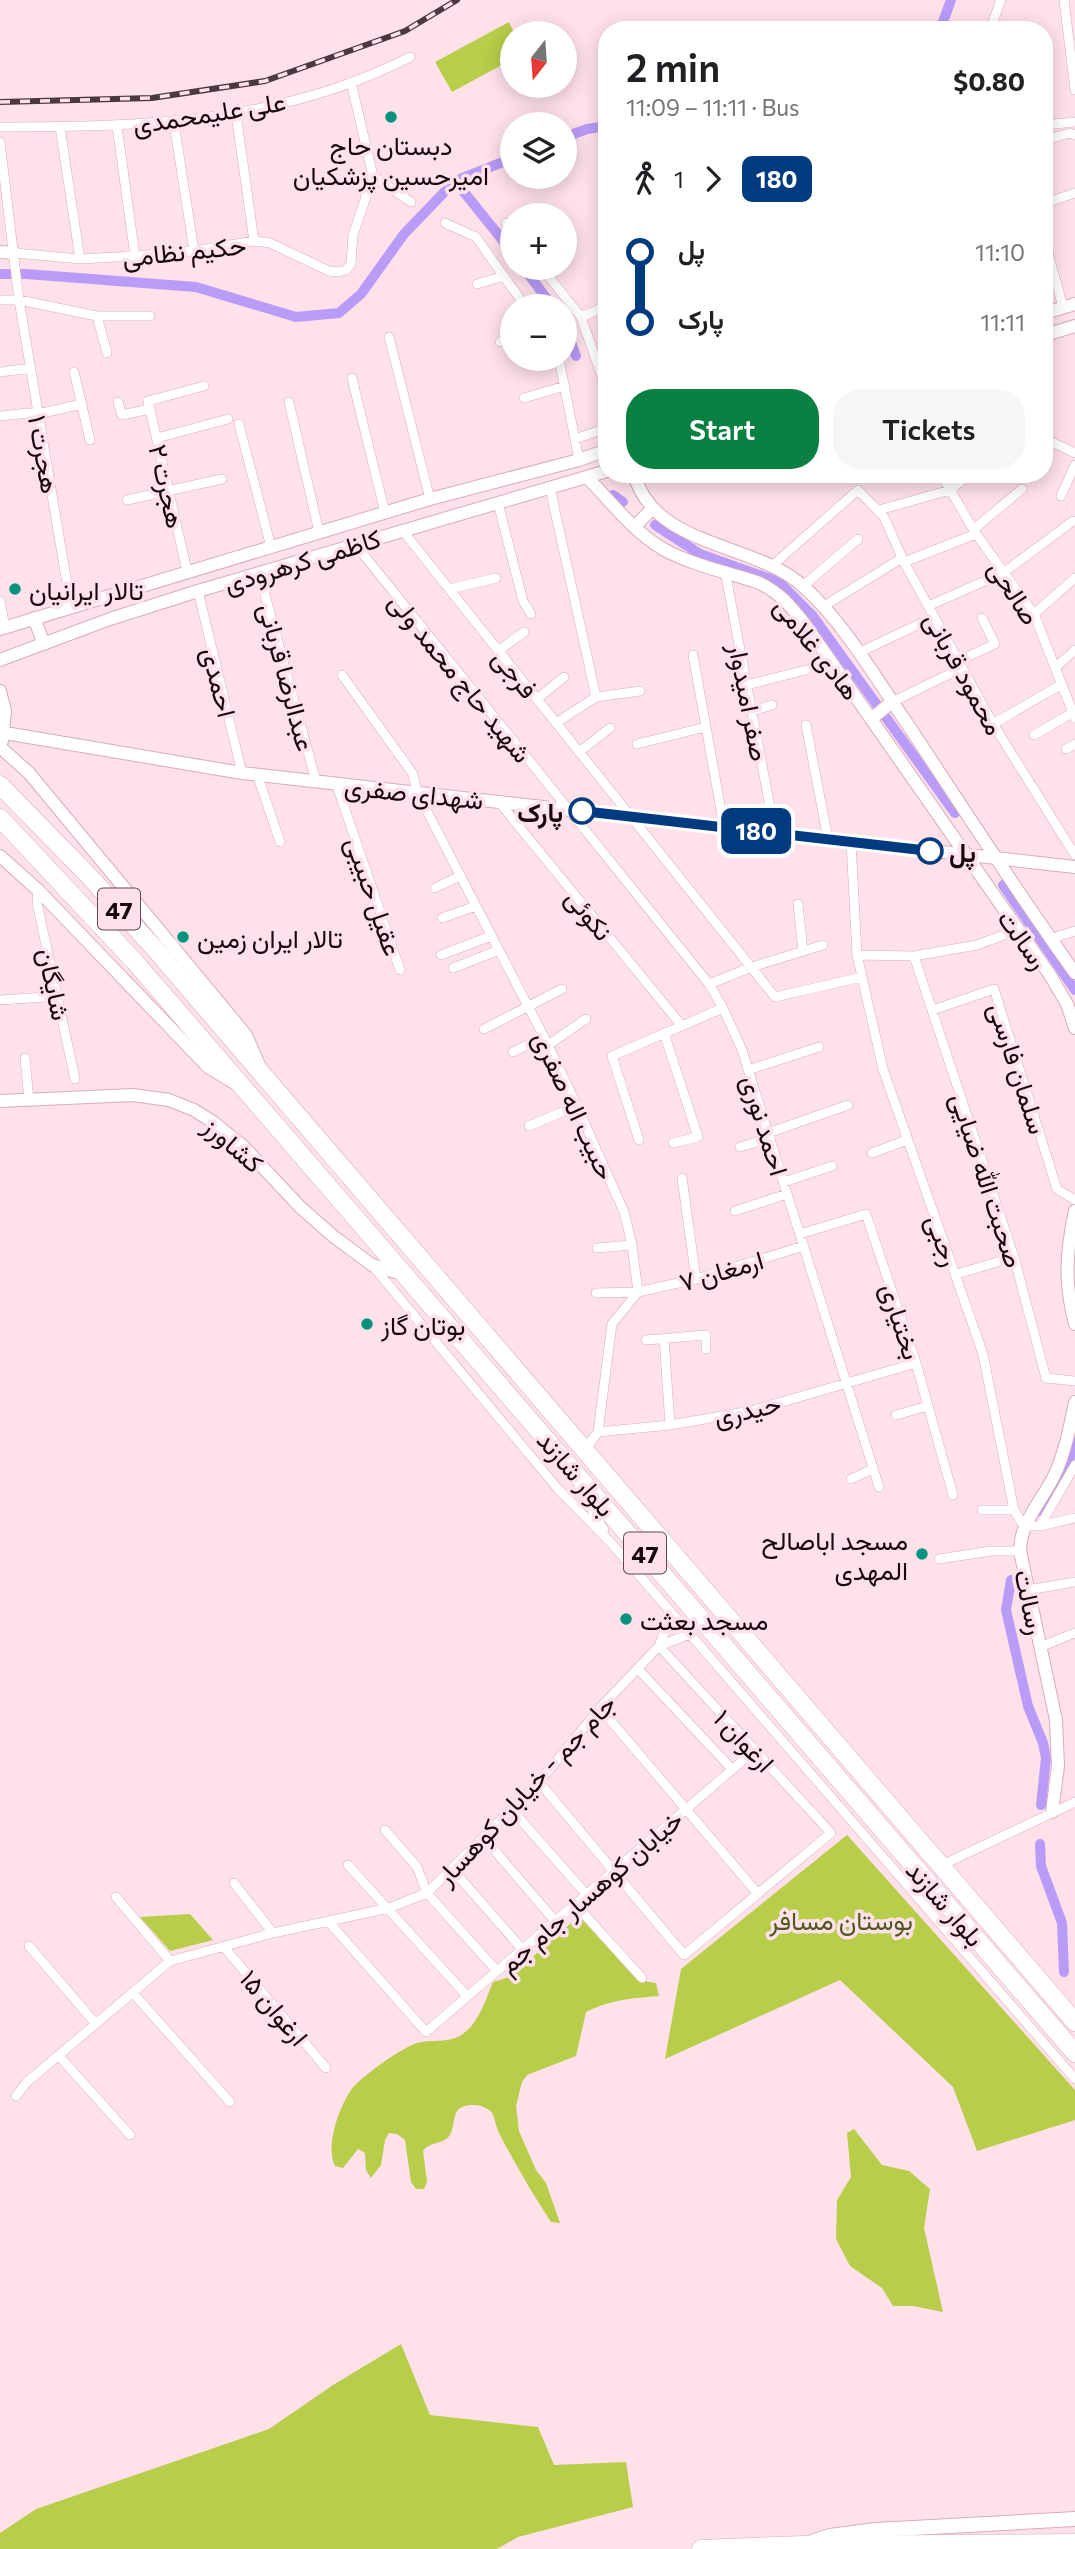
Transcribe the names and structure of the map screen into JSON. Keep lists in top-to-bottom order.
{
  "streets": {
    "highway": ["47", "بلوار شازند"],
    "street": [
      "علی علیمحمدی",
      "حکیم نظامی",
      "هجرت ۱",
      "هجرت ۲",
      "کاظمی کرهرودی",
      "صالحی",
      "هادی غلامی",
      "فرجی",
      "محمود قربانی",
      "عبدالرضا قربانی",
      "شهید حاج محمد ولی",
      "احمدی",
      "صفر امیدوار",
      "شهدای صفری",
      "عقیل حبیبی",
      "نکوئی",
      "رسالت",
      "شایگان",
      "سلمان فارسی",
      "حبیب اله صفری",
      "احمد نوری",
      "کشاورز",
      "صحبت الله ضیایی",
      "رجبی",
      "ارمغان ۷",
      "بختیاری",
      "حیدری",
      "ارغوان ۱",
      "جام جم - خیابان کوهسار",
      "خیابان کوهسار جام جم",
      "ارغوان ۱۵"
    ]
  },
  "crossings": [
    ["حکیم نظامی", "هجرت ۱"],
    ["هجرت ۱", "کاظمی کرهرودی"],
    ["هجرت ۲", "کاظمی کرهرودی"],
    ["کاظمی کرهرودی", "هادی غلامی"],
    ["کاظمی کرهرودی", "فرجی"],
    ["کاظمی کرهرودی", "عبدالرضا قربانی"],
    ["کاظمی کرهرودی", "شهید حاج محمد ولی"],
    ["کاظمی کرهرودی", "احمدی"],
    ["هادی غلامی", "محمود قربانی"],
    ["هادی غلامی", "صفر امیدوار"],
    ["هادی غلامی", "شهدای صفری"],
    ["هادی غلامی", "رسالت"],
    ["فرجی", "شهدای صفری"],
    ["فرجی", "رجبی"],
    ["عبدالرضا قربانی", "شهدای صفری"],
    ["شهید حاج محمد ولی", "شهدای صفری"],
    ["شهید حاج محمد ولی", "احمد نوری"],
    ["احمدی", "شهدای صفری"],
    ["صفر امیدوار", "شهدای صفری"],
    ["شهدای صفری", "عقیل حبیبی"],
    ["شهدای صفری", "نکوئی"],
    ["شهدای صفری", "رسالت"],
    ["شهدای صفری", "حبیب اله صفری"],
    ["شهدای صفری", "احمد نوری"],
    ["شهدای صفری", "رجبی"],
    ["رسالت", "رجبی"],
    ["سلمان فارسی", "صحبت الله ضیایی"],
    ["حبیب اله صفری", "ارمغان ۷"],
    ["احمد نوری", "ارمغان ۷"],
    ["احمد نوری", "بختیاری"],
    ["احمد نوری", "حیدری"],
    ["کشاورز", "بلوار شازند"],
    ["بختیاری", "حیدری"],
    ["ارغوان ۱", "جام جم - خیابان کوهسار"],
    ["ارغوان ۱", "خیابان کوهسار جام جم"],
    ["جام جم - خیابان کوهسار", "خیابان کوهسار جام جم"],
    ["جام جم - خیابان کوهسار", "ارغوان ۱۵"]
  ],
  "parks": ["بوستان مسافر"],
  "places": [
    "دبستان حاج امیرحسین پزشکیان",
    "تالار ایرانیان",
    "پارک",
    "پل",
    "تالار ایران زمین",
    "بوتان گاز",
    "مسجد اباصالح المهدی",
    "مسجد بعثت"
  ],
  "lines": ["bus line 180"],
  "north": "bottom",
  "page": {
    "on_map": "180",
    "map_buttons": ["+", "−"],
    "heading": ["2 min", "11:09 – 11:11 · Bus", "$0.80"],
    "legs": ["1", "180"],
    "list": [
      {
        "name": "پل",
        "value": "11:10"
      },
      {
        "name": "پارک",
        "value": "11:11"
      }
    ],
    "buttons": ["Start", "Tickets"]
  }
}
